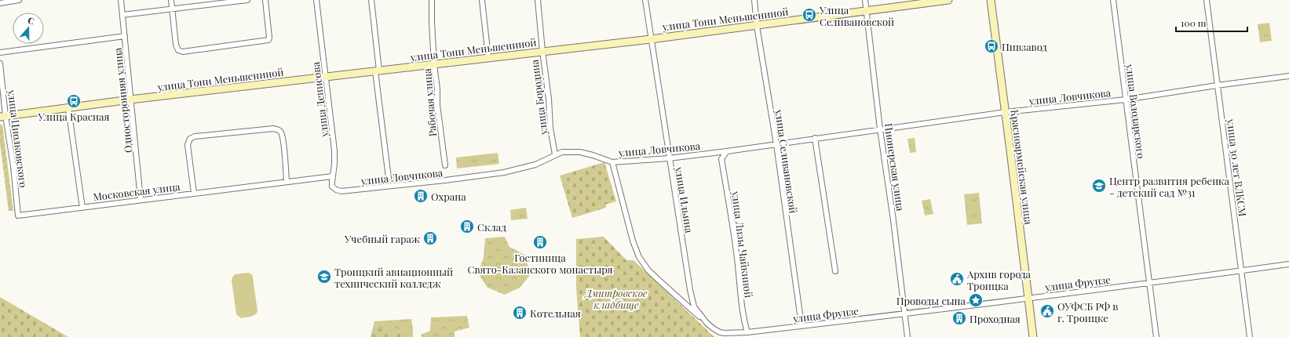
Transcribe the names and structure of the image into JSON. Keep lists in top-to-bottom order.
{
  "streets": {
    "street": [
      "улица Тони Меньшениной",
      "улица Ловчикова",
      "улица Бородина",
      "улица Денисова",
      "Односторонняя улица",
      "Рабочая улица",
      "улица Володарского",
      "улица Циолковского",
      "улица Селивановской",
      "Пионерская улица",
      "Красноармейская улица",
      "улица 30 лет ВЛКСМ",
      "Московская улица",
      "улица Ильина",
      "улица Лизы Чайкиной",
      "улица Фрунзе"
    ]
  },
  "crossings": [
    ["улица Тони Меньшениной", "улица Бородина"],
    ["улица Тони Меньшениной", "улица Денисова"],
    ["улица Тони Меньшениной", "Односторонняя улица"],
    ["улица Тони Меньшениной", "Рабочая улица"],
    ["улица Тони Меньшениной", "улица Циолковского"],
    ["улица Тони Меньшениной", "улица Селивановской"],
    ["улица Тони Меньшениной", "Пионерская улица"],
    ["улица Тони Меньшениной", "Московская улица"],
    ["улица Тони Меньшениной", "улица Ильина"],
    ["улица Ловчикова", "улица Бородина"],
    ["улица Ловчикова", "улица Денисова"],
    ["улица Ловчикова", "улица Володарского"],
    ["улица Ловчикова", "улица Селивановской"],
    ["улица Ловчикова", "Пионерская улица"],
    ["улица Ловчикова", "Красноармейская улица"],
    ["улица Ловчикова", "улица 30 лет ВЛКСМ"],
    ["улица Ловчикова", "улица Ильина"],
    ["улица Денисова", "Московская улица"],
    ["Односторонняя улица", "Московская улица"],
    ["улица Володарского", "улица Фрунзе"],
    ["улица Циолковского", "Московская улица"],
    ["улица Селивановской", "улица Фрунзе"],
    ["Пионерская улица", "улица Фрунзе"],
    ["Красноармейская улица", "улица Фрунзе"],
    ["улица 30 лет ВЛКСМ", "улица Фрунзе"],
    ["улица Ильина", "улица Фрунзе"],
    ["улица Лизы Чайкиной", "улица Фрунзе"]
  ],
  "parks": ["Дмитровское кладбище"],
  "places": {
    "bus stop": ["Улица Селивановской", "Пивзавод", "Улица Красная"],
    "school or university": ["Центр развития ребенка - детский сад №31", "Троицкий авиационный технический колледж"],
    "building": [
      "Охрана",
      "Склад",
      "Учебный гараж",
      "Гостиница Свято-Казанского монастыря",
      "Котельная",
      "Проходная"
    ],
    "public building": ["Архив города Троицка", "ОУФСБ РФ в г. Троицке"],
    "place": ["Проводы сына"]
  },
  "scale_bar": "100 m",
  "north": "top"
}
